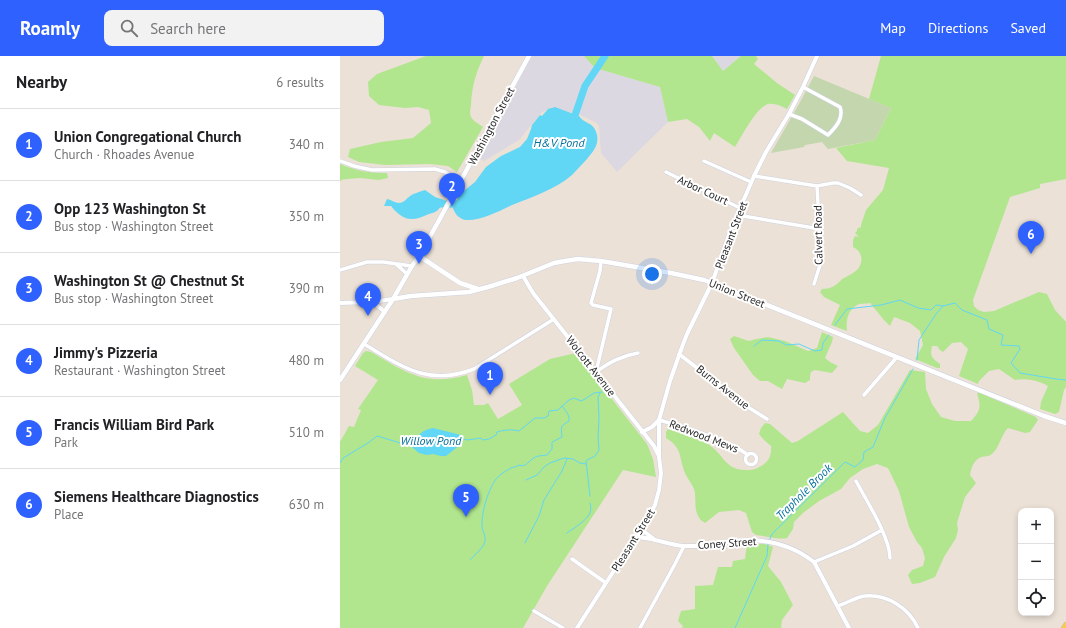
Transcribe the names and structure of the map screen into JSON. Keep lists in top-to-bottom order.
{
  "streets": {
    "main road": ["Washington Street", "Union Street"],
    "street": [
      "Arbor Court",
      "Pleasant Street",
      "Calvert Road",
      "Wolcott Avenue",
      "Burns Avenue",
      "Redwood Mews",
      "Coney Street"
    ]
  },
  "crossings": [
    ["Washington Street", "Union Street"],
    ["Arbor Court", "Pleasant Street"],
    ["Pleasant Street", "Union Street"],
    ["Pleasant Street", "Wolcott Avenue"],
    ["Pleasant Street", "Burns Avenue"],
    ["Pleasant Street", "Redwood Mews"],
    ["Pleasant Street", "Coney Street"],
    ["Union Street", "Wolcott Avenue"]
  ],
  "water": ["H&V Pond", "Willow Pond", "Traphole Brook"],
  "page": {
    "header": "Roamly",
    "search": "Search here",
    "nav": ["Map", "Directions", "Saved"],
    "heading": ["Nearby", "6 results"],
    "list": [
      {
        "mark": "1",
        "name": "Union Congregational Church",
        "note": "Church · Rhoades Avenue",
        "value": "340 m"
      },
      {
        "mark": "2",
        "name": "Opp 123 Washington St",
        "note": "Bus stop · Washington Street",
        "value": "350 m"
      },
      {
        "mark": "3",
        "name": "Washington St @ Chestnut St",
        "note": "Bus stop · Washington Street",
        "value": "390 m"
      },
      {
        "mark": "4",
        "name": "Jimmy's Pizzeria",
        "note": "Restaurant · Washington Street",
        "value": "480 m"
      },
      {
        "mark": "5",
        "name": "Francis William Bird Park",
        "note": "Park",
        "value": "510 m"
      },
      {
        "mark": "6",
        "name": "Siemens Healthcare Diagnostics",
        "note": "Place",
        "value": "630 m"
      }
    ],
    "pins": [
      "2",
      "6",
      "3",
      "4",
      "1",
      "5"
    ],
    "map_buttons": ["+", "−"]
  }
}
